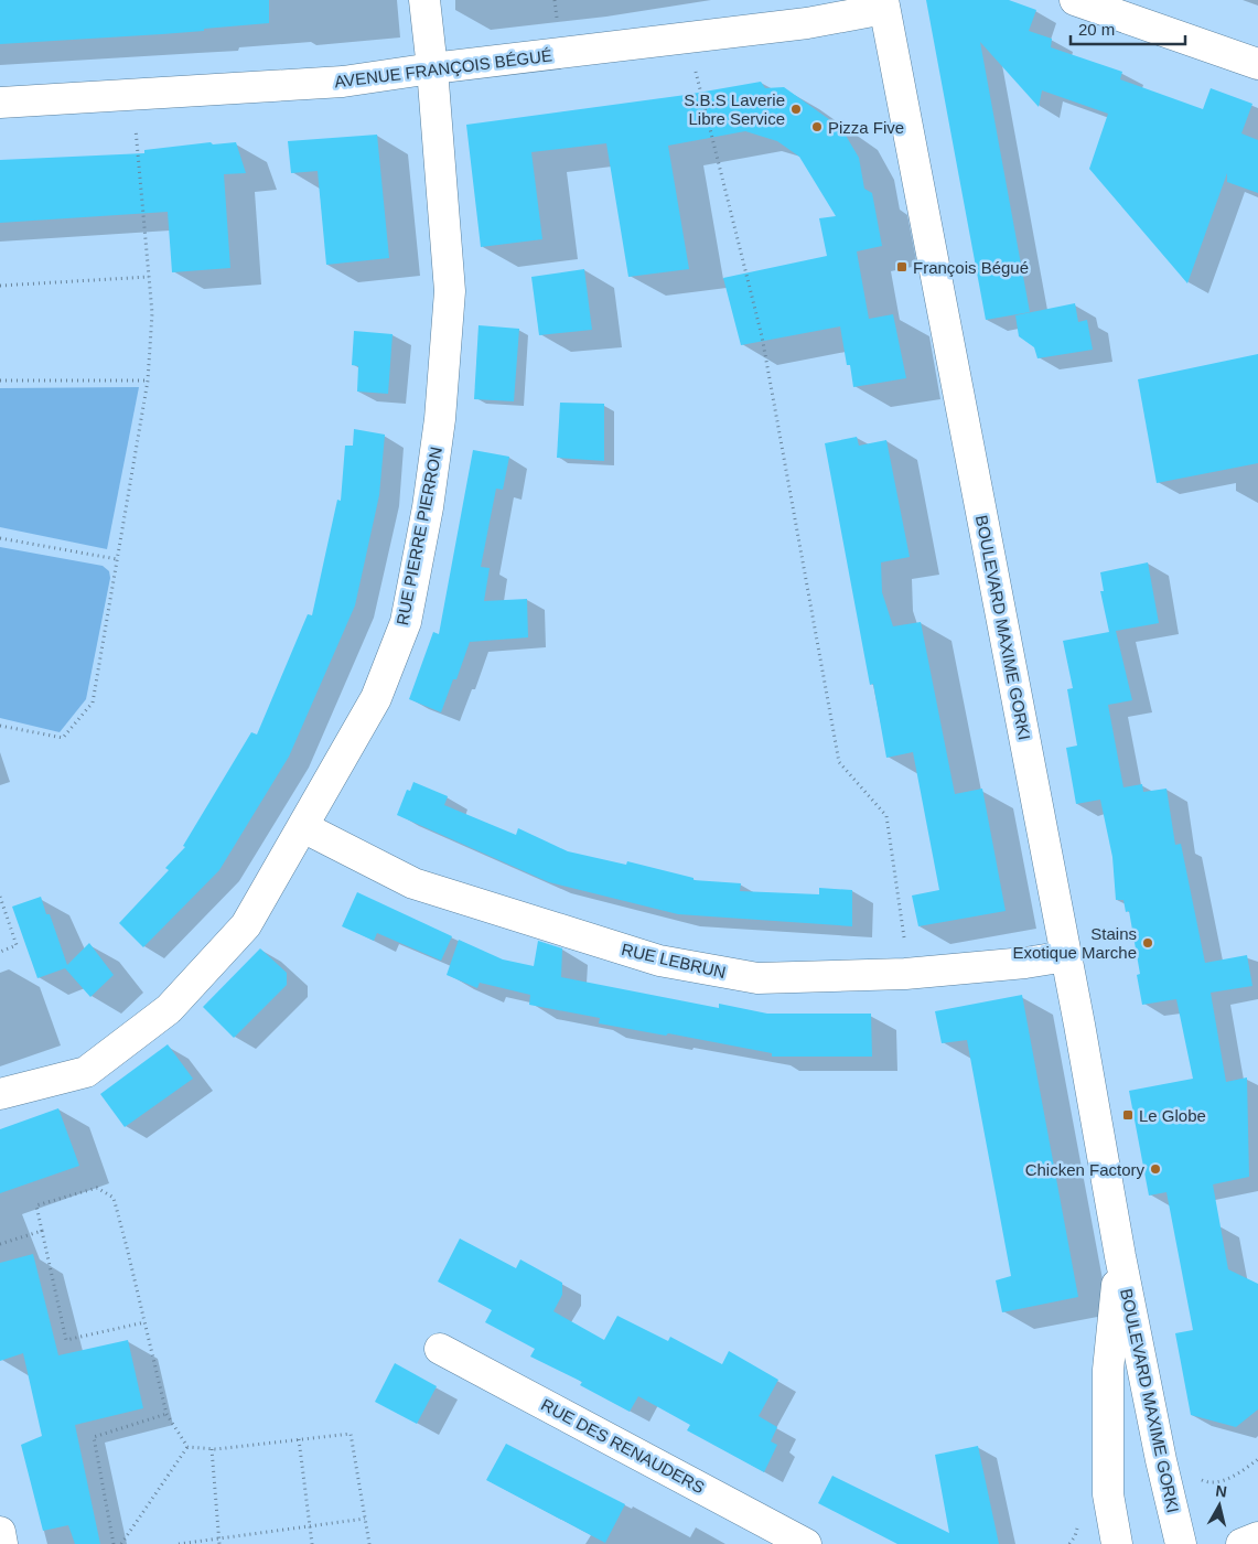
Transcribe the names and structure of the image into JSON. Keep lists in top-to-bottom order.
{
  "streets": {
    "street": [
      "AVENUE FRANÇOIS BÉGUÉ",
      "RUE PIERRE PIERRON",
      "BOULEVARD MAXIME GORKI",
      "RUE LEBRUN",
      "RUE DES RENAUDERS"
    ]
  },
  "crossings": [
    ["AVENUE FRANÇOIS BÉGUÉ", "RUE PIERRE PIERRON"],
    ["AVENUE FRANÇOIS BÉGUÉ", "BOULEVARD MAXIME GORKI"],
    ["RUE PIERRE PIERRON", "RUE LEBRUN"],
    ["BOULEVARD MAXIME GORKI", "RUE LEBRUN"]
  ],
  "places": {
    "other": [
      "S.B.S Laverie Libre Service",
      "Pizza Five",
      "Stains Exotique Marche",
      "Chicken Factory"
    ],
    "transit": ["François Bégué", "Le Globe"]
  },
  "scale_bar": "20 m",
  "north": "top"
}
